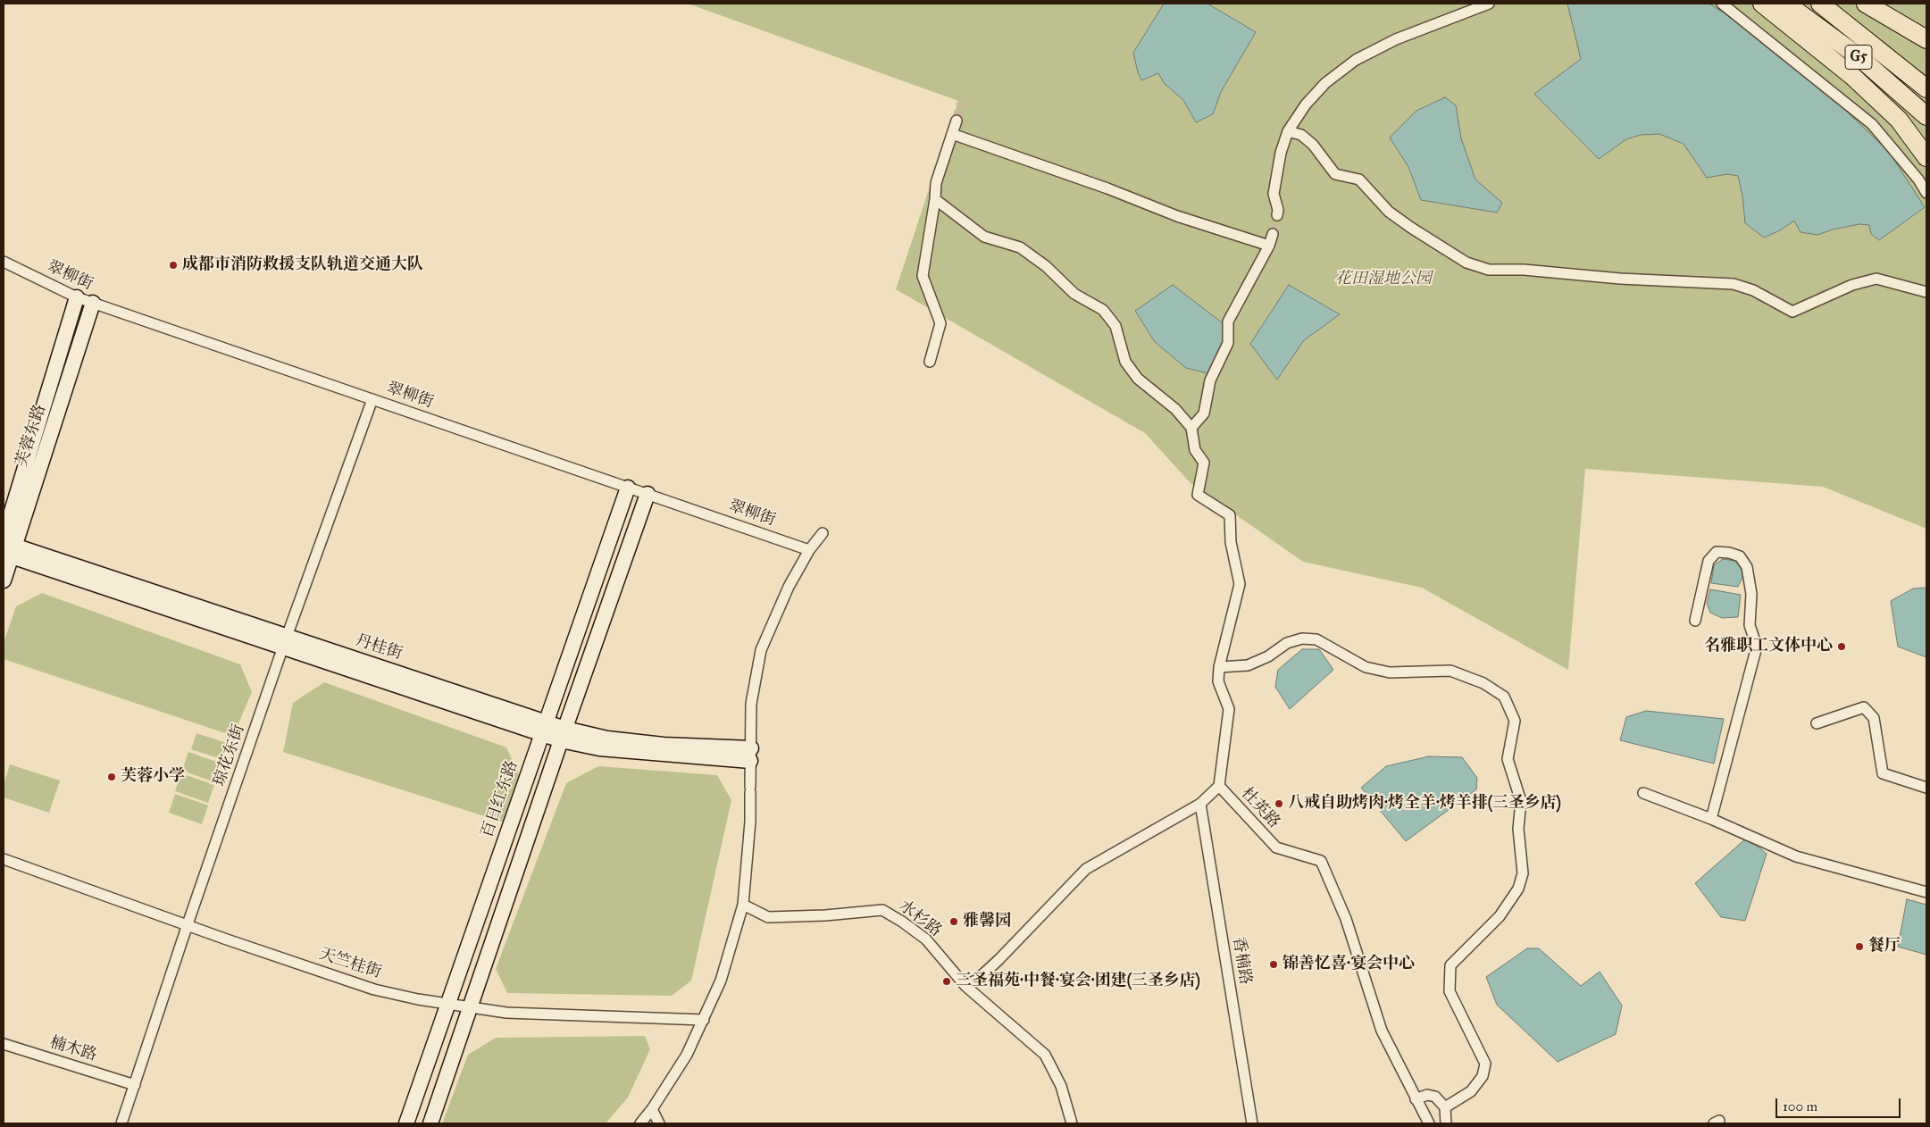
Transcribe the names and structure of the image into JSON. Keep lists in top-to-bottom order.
{
  "streets": {
    "highway": ["G5"],
    "street": [
      "翠柳街",
      "芙蓉东路",
      "丹桂街",
      "琼花东街",
      "百日红东路",
      "杜英路",
      "水杉路",
      "香楠路",
      "天竺桂街",
      "楠木路"
    ]
  },
  "crossings": [
    ["翠柳街", "芙蓉东路"],
    ["翠柳街", "琼花东街"],
    ["翠柳街", "百日红东路"],
    ["芙蓉东路", "丹桂街"],
    ["丹桂街", "琼花东街"],
    ["丹桂街", "百日红东路"],
    ["琼花东街", "天竺桂街"],
    ["琼花东街", "楠木路"],
    ["百日红东路", "天竺桂街"],
    ["杜英路", "水杉路"],
    ["杜英路", "香楠路"]
  ],
  "parks": ["花田湿地公园"],
  "places": [
    "成都市消防救援支队轨道交通大队",
    "名雅职工文体中心",
    "芙蓉小学",
    "八戒自助烤肉·烤全羊·烤羊排(三圣乡店)",
    "雅馨园",
    "餐厅",
    "锦善忆喜·宴会中心",
    "三圣福苑·中餐·宴会·团建(三圣乡店)"
  ],
  "scale_bar": "100 m"
}
